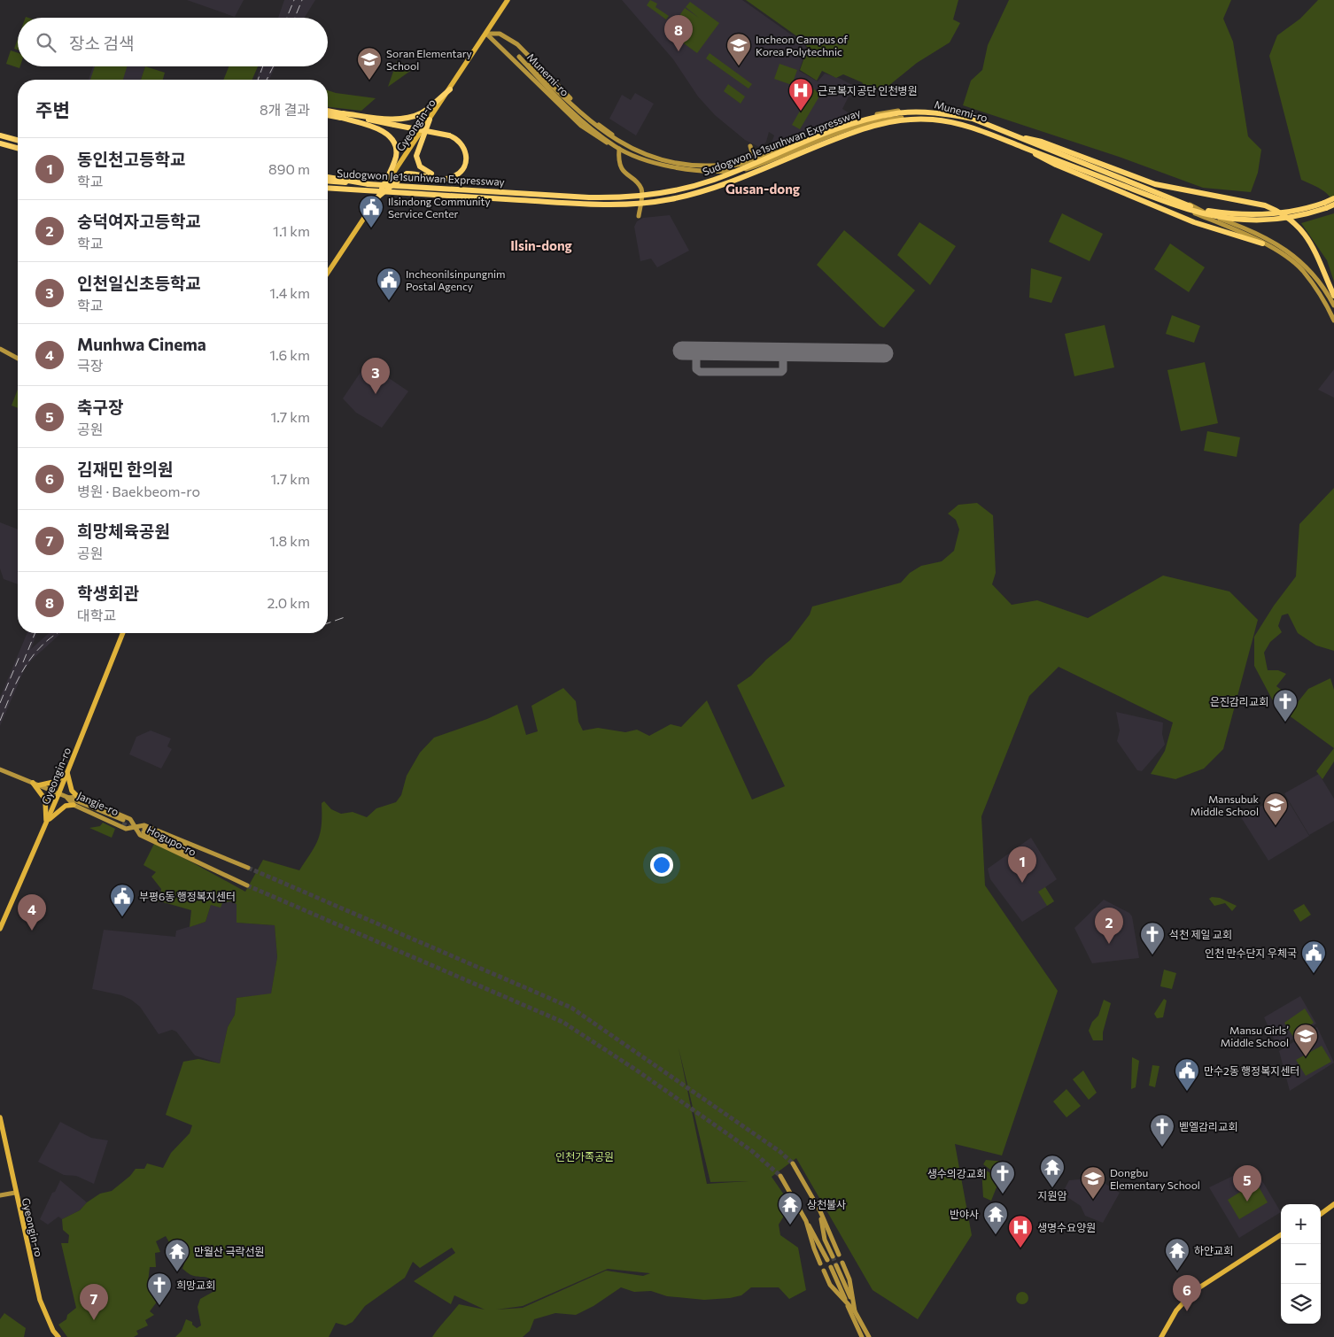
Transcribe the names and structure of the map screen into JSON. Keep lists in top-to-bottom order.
{
  "streets": {
    "highway": ["Sudogwon Je1sunhwan Expressway"],
    "main road": [
      "Munemi-ro",
      "Gyeongin-ro",
      "Jangje-ro",
      "Hogupo-ro"
    ]
  },
  "crossings": [
    ["Gyeongin-ro", "Jangje-ro"]
  ],
  "districts": ["Gusan-dong", "Ilsin-dong"],
  "parks": ["인천가족공원"],
  "places": {
    "school or university": [
      "Incheon Campus of Korea Polytechnic",
      "Soran Elementary School",
      "Mansubuk Middle School",
      "Mansu Girls’ Middle School",
      "Dongbu Elementary School"
    ],
    "hospital": ["근로복지공단 인천병원", "생명수요양원"],
    "public building": [
      "Ilsindong Community Service Center",
      "Incheonilsinpungnim Postal Agency",
      "부평6동 행정복지센터",
      "인천 만수단지 우체국",
      "만수2동 행정복지센터"
    ],
    "church": [
      "은진감리교회",
      "석천 제일 교회",
      "벧엘감리교회",
      "생수의강교회",
      "희망교회"
    ],
    "temple": [
      "지원암",
      "상천불사",
      "반야사",
      "하얀교회",
      "만월산 극락선원"
    ]
  },
  "page": {
    "pins": [
      "8",
      "3",
      "1",
      "4",
      "2",
      "5",
      "6",
      "7"
    ],
    "search": "장소 검색",
    "heading": ["주변", "8개 결과"],
    "list": [
      {
        "mark": "1",
        "name": "동인천고등학교",
        "note": "학교",
        "value": "890 m"
      },
      {
        "mark": "2",
        "name": "숭덕여자고등학교",
        "note": "학교",
        "value": "1.1 km"
      },
      {
        "mark": "3",
        "name": "인천일신초등학교",
        "note": "학교",
        "value": "1.4 km"
      },
      {
        "mark": "4",
        "name": "Munhwa Cinema",
        "note": "극장",
        "value": "1.6 km"
      },
      {
        "mark": "5",
        "name": "축구장",
        "note": "공원",
        "value": "1.7 km"
      },
      {
        "mark": "6",
        "name": "김재민 한의원",
        "note": "병원 · Baekbeom-ro",
        "value": "1.7 km"
      },
      {
        "mark": "7",
        "name": "희망체육공원",
        "note": "공원",
        "value": "1.8 km"
      },
      {
        "mark": "8",
        "name": "학생회관",
        "note": "대학교",
        "value": "2.0 km"
      }
    ],
    "map_buttons": ["+", "−"]
  }
}
